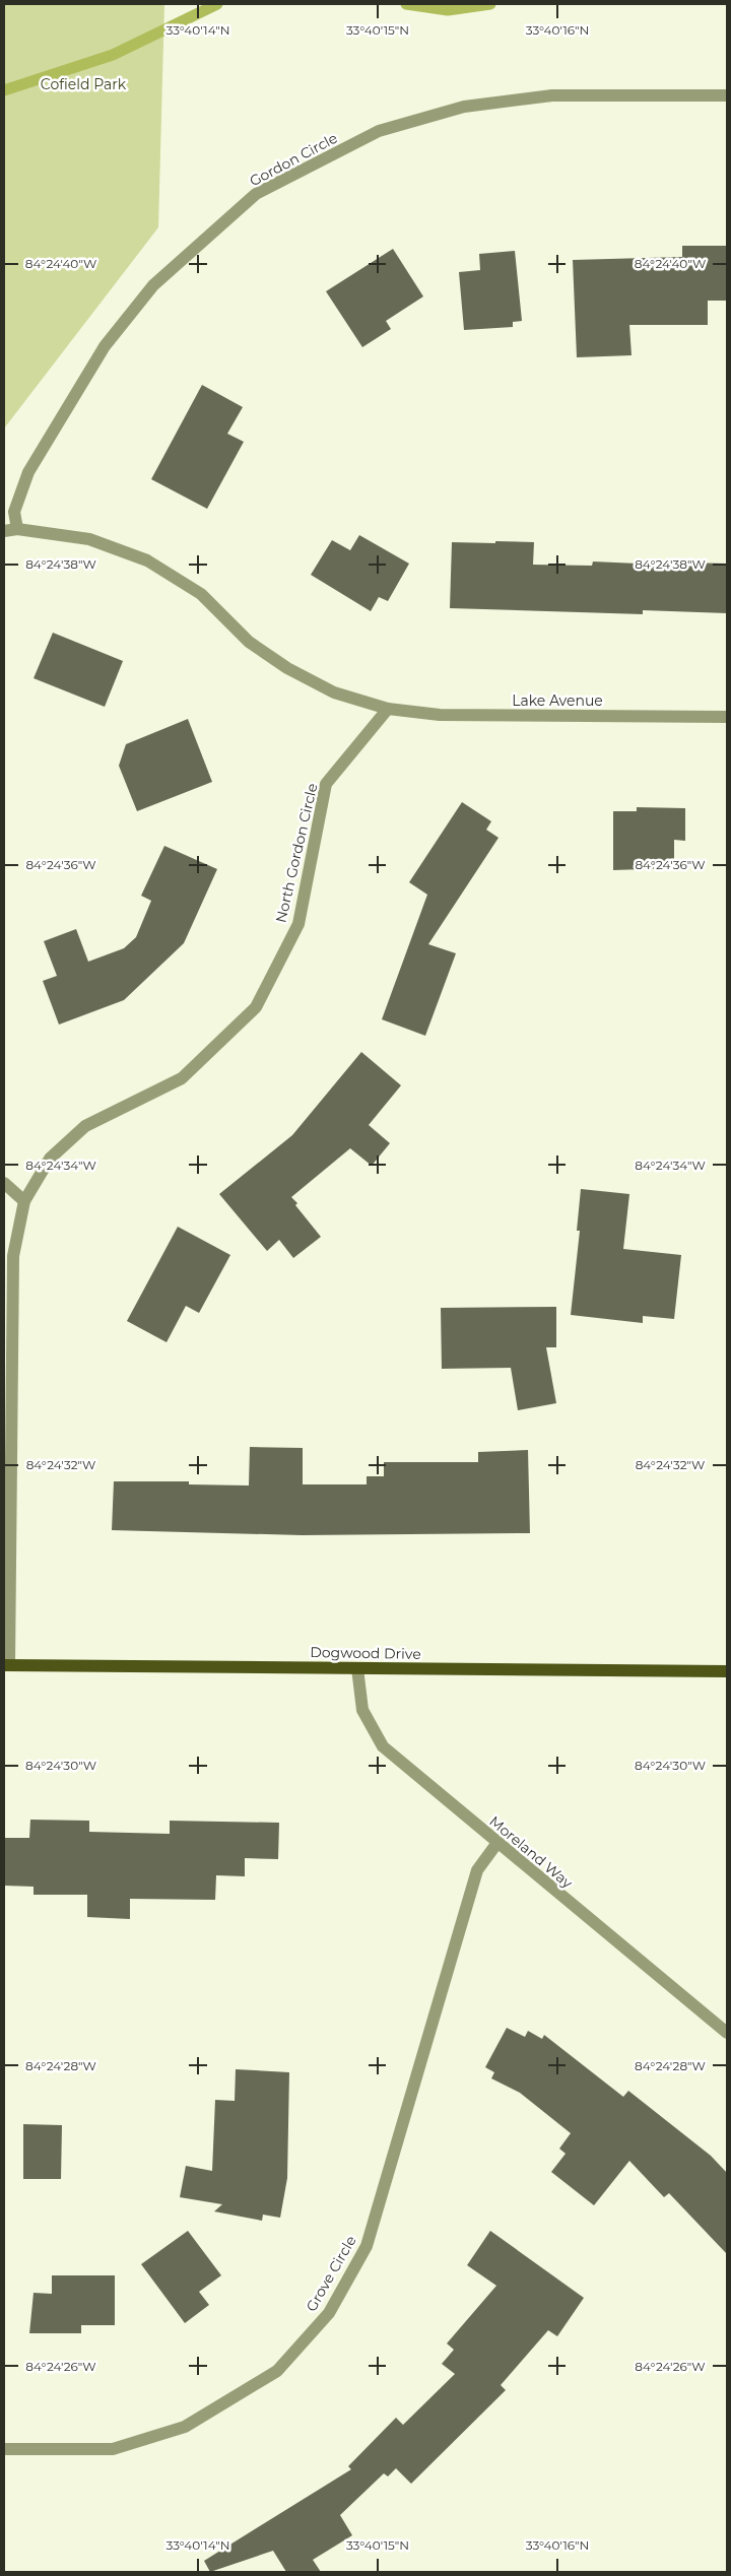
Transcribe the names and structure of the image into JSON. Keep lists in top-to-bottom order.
{
  "streets": {
    "main road": ["Dogwood Drive"],
    "street": [
      "Gordon Circle",
      "Lake Avenue",
      "North Gordon Circle",
      "Moreland Way",
      "Grove Circle"
    ]
  },
  "crossings": [
    ["Lake Avenue", "North Gordon Circle"],
    ["Dogwood Drive", "Moreland Way"],
    ["Moreland Way", "Grove Circle"]
  ],
  "parks": ["Cofield Park"],
  "coordinates": [
    "33°40'14\"N",
    "33°40'15\"N",
    "33°40'16\"N",
    "84°24'40\"W",
    "84°24'38\"W",
    "84°24'36\"W",
    "84°24'34\"W",
    "84°24'32\"W",
    "84°24'30\"W",
    "84°24'28\"W",
    "84°24'26\"W"
  ]
}
